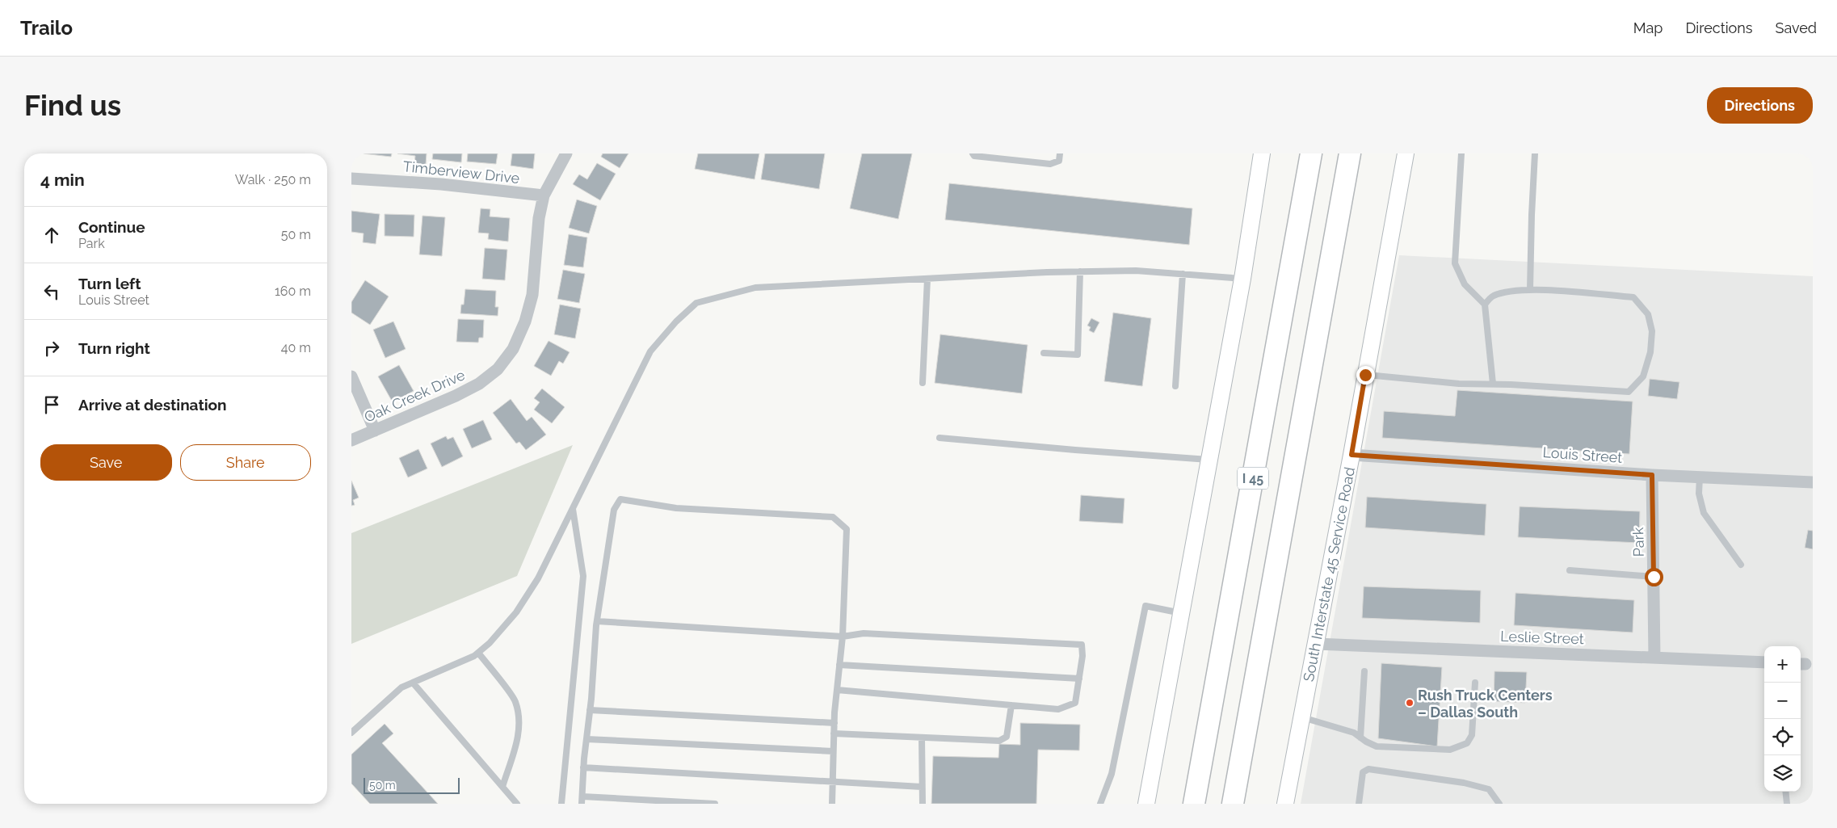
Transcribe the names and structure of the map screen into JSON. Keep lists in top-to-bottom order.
{
  "streets": {
    "highway": ["I 45"],
    "main road": ["South Interstate 45 Service Road"],
    "street": [
      "Timberview Drive",
      "Oak Creek Drive",
      "Louis Street",
      "Park",
      "Leslie Street"
    ]
  },
  "crossings": [
    ["Timberview Drive", "Oak Creek Drive"],
    ["Louis Street", "Park"],
    ["Louis Street", "South Interstate 45 Service Road"],
    ["Park", "Leslie Street"],
    ["South Interstate 45 Service Road", "Leslie Street"]
  ],
  "places": ["Rush Truck Centers – Dallas South"],
  "scale_bar": "50 m",
  "page": {
    "header": "Trailo",
    "nav": ["Map", "Directions", "Saved"],
    "buttons": [
      "Directions",
      ["Save", "Share"]
    ],
    "title": "Find us",
    "heading": ["4 min", "Walk · 250 m"],
    "list": [
      ["Continue", "Park", "50 m"],
      ["Turn left", "Louis Street", "160 m"],
      ["Turn right", "40 m"],
      "Arrive at destination"
    ],
    "map_buttons": ["+", "−"],
    "scale": "50 m"
  }
}
